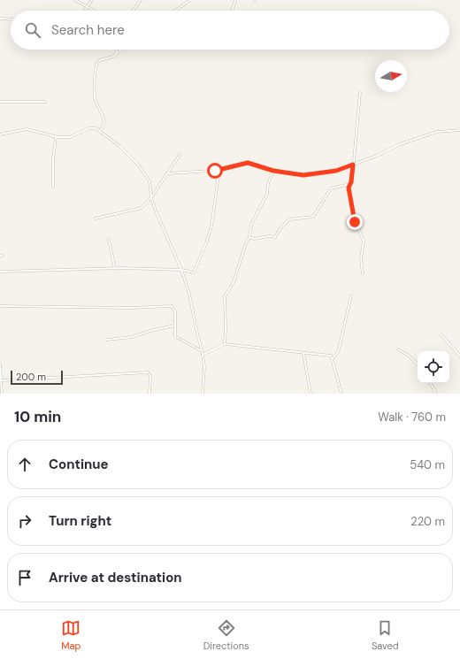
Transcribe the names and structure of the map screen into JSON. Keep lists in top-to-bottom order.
{
  "scale_bar": "200 m",
  "north": "right",
  "page": {
    "search": "Search here",
    "scale": "200 m",
    "heading": ["10 min", "Walk · 760 m"],
    "list": [
      ["Continue", "540 m"],
      ["Turn right", "220 m"],
      "Arrive at destination"
    ],
    "nav": ["Map", "Directions", "Saved"]
  }
}
